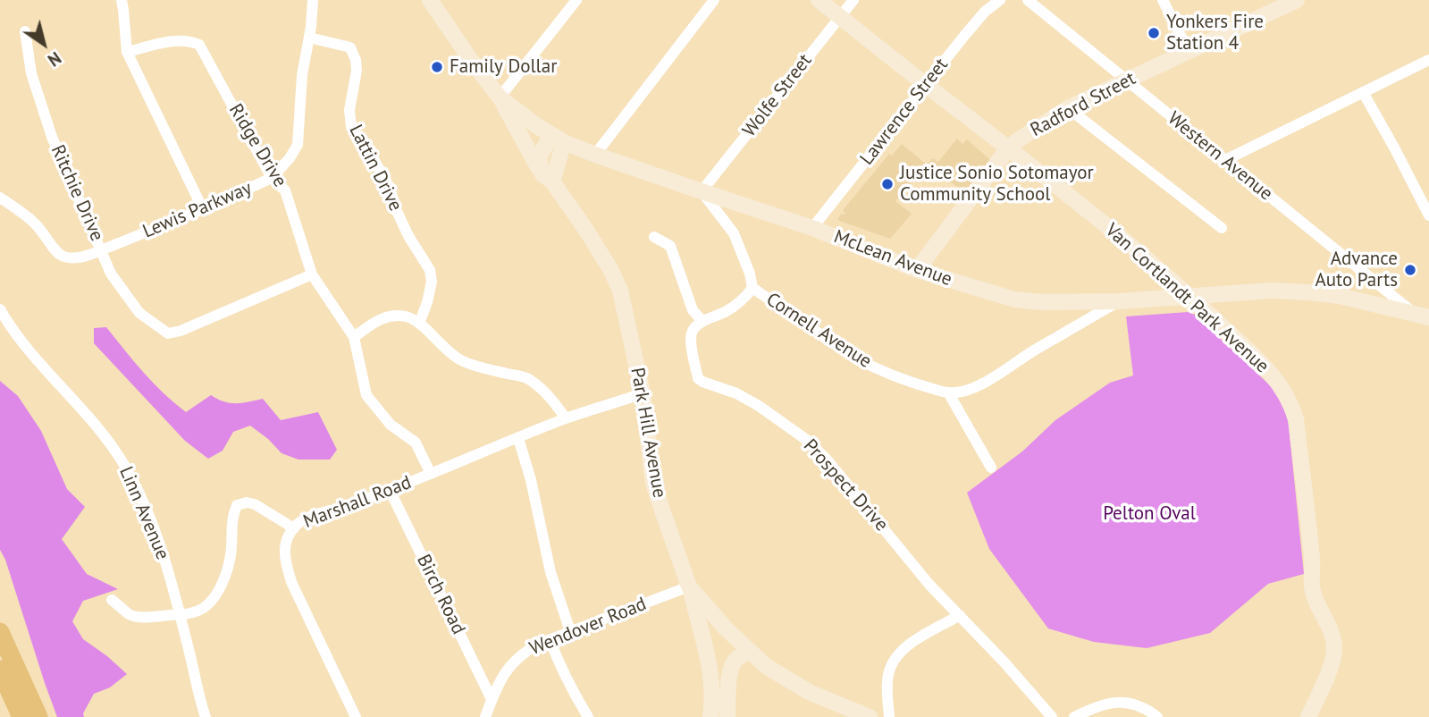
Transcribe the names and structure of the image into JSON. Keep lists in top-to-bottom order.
{
  "streets": {
    "street": [
      "Wolfe Street",
      "Radford Street",
      "Lawrence Street",
      "Ridge Drive",
      "Western Avenue",
      "Lattin Drive",
      "Ritchie Drive",
      "Lewis Parkway",
      "McLean Avenue",
      "Van Cortlandt Park Avenue",
      "Cornell Avenue",
      "Park Hill Avenue",
      "Prospect Drive",
      "Marshall Road",
      "Linn Avenue",
      "Birch Road",
      "Wendover Road"
    ]
  },
  "crossings": [
    ["Wolfe Street", "McLean Avenue"],
    ["Wolfe Street", "Van Cortlandt Park Avenue"],
    ["Wolfe Street", "Cornell Avenue"],
    ["Radford Street", "Western Avenue"],
    ["Radford Street", "McLean Avenue"],
    ["Radford Street", "Van Cortlandt Park Avenue"],
    ["Lawrence Street", "McLean Avenue"],
    ["Lawrence Street", "Van Cortlandt Park Avenue"],
    ["Ridge Drive", "Ritchie Drive"],
    ["Ridge Drive", "Lewis Parkway"],
    ["Ridge Drive", "Marshall Road"],
    ["Western Avenue", "McLean Avenue"],
    ["Lattin Drive", "Lewis Parkway"],
    ["Ritchie Drive", "Lewis Parkway"],
    ["McLean Avenue", "Van Cortlandt Park Avenue"],
    ["McLean Avenue", "Cornell Avenue"],
    ["McLean Avenue", "Park Hill Avenue"],
    ["Park Hill Avenue", "Marshall Road"],
    ["Park Hill Avenue", "Wendover Road"],
    ["Marshall Road", "Linn Avenue"],
    ["Marshall Road", "Birch Road"],
    ["Birch Road", "Wendover Road"]
  ],
  "parks": ["Pelton Oval"],
  "places": [
    "Yonkers Fire Station 4",
    "Family Dollar",
    "Justice Sonio Sotomayor Community School",
    "Advance Auto Parts"
  ],
  "north": "bottom right"
}
